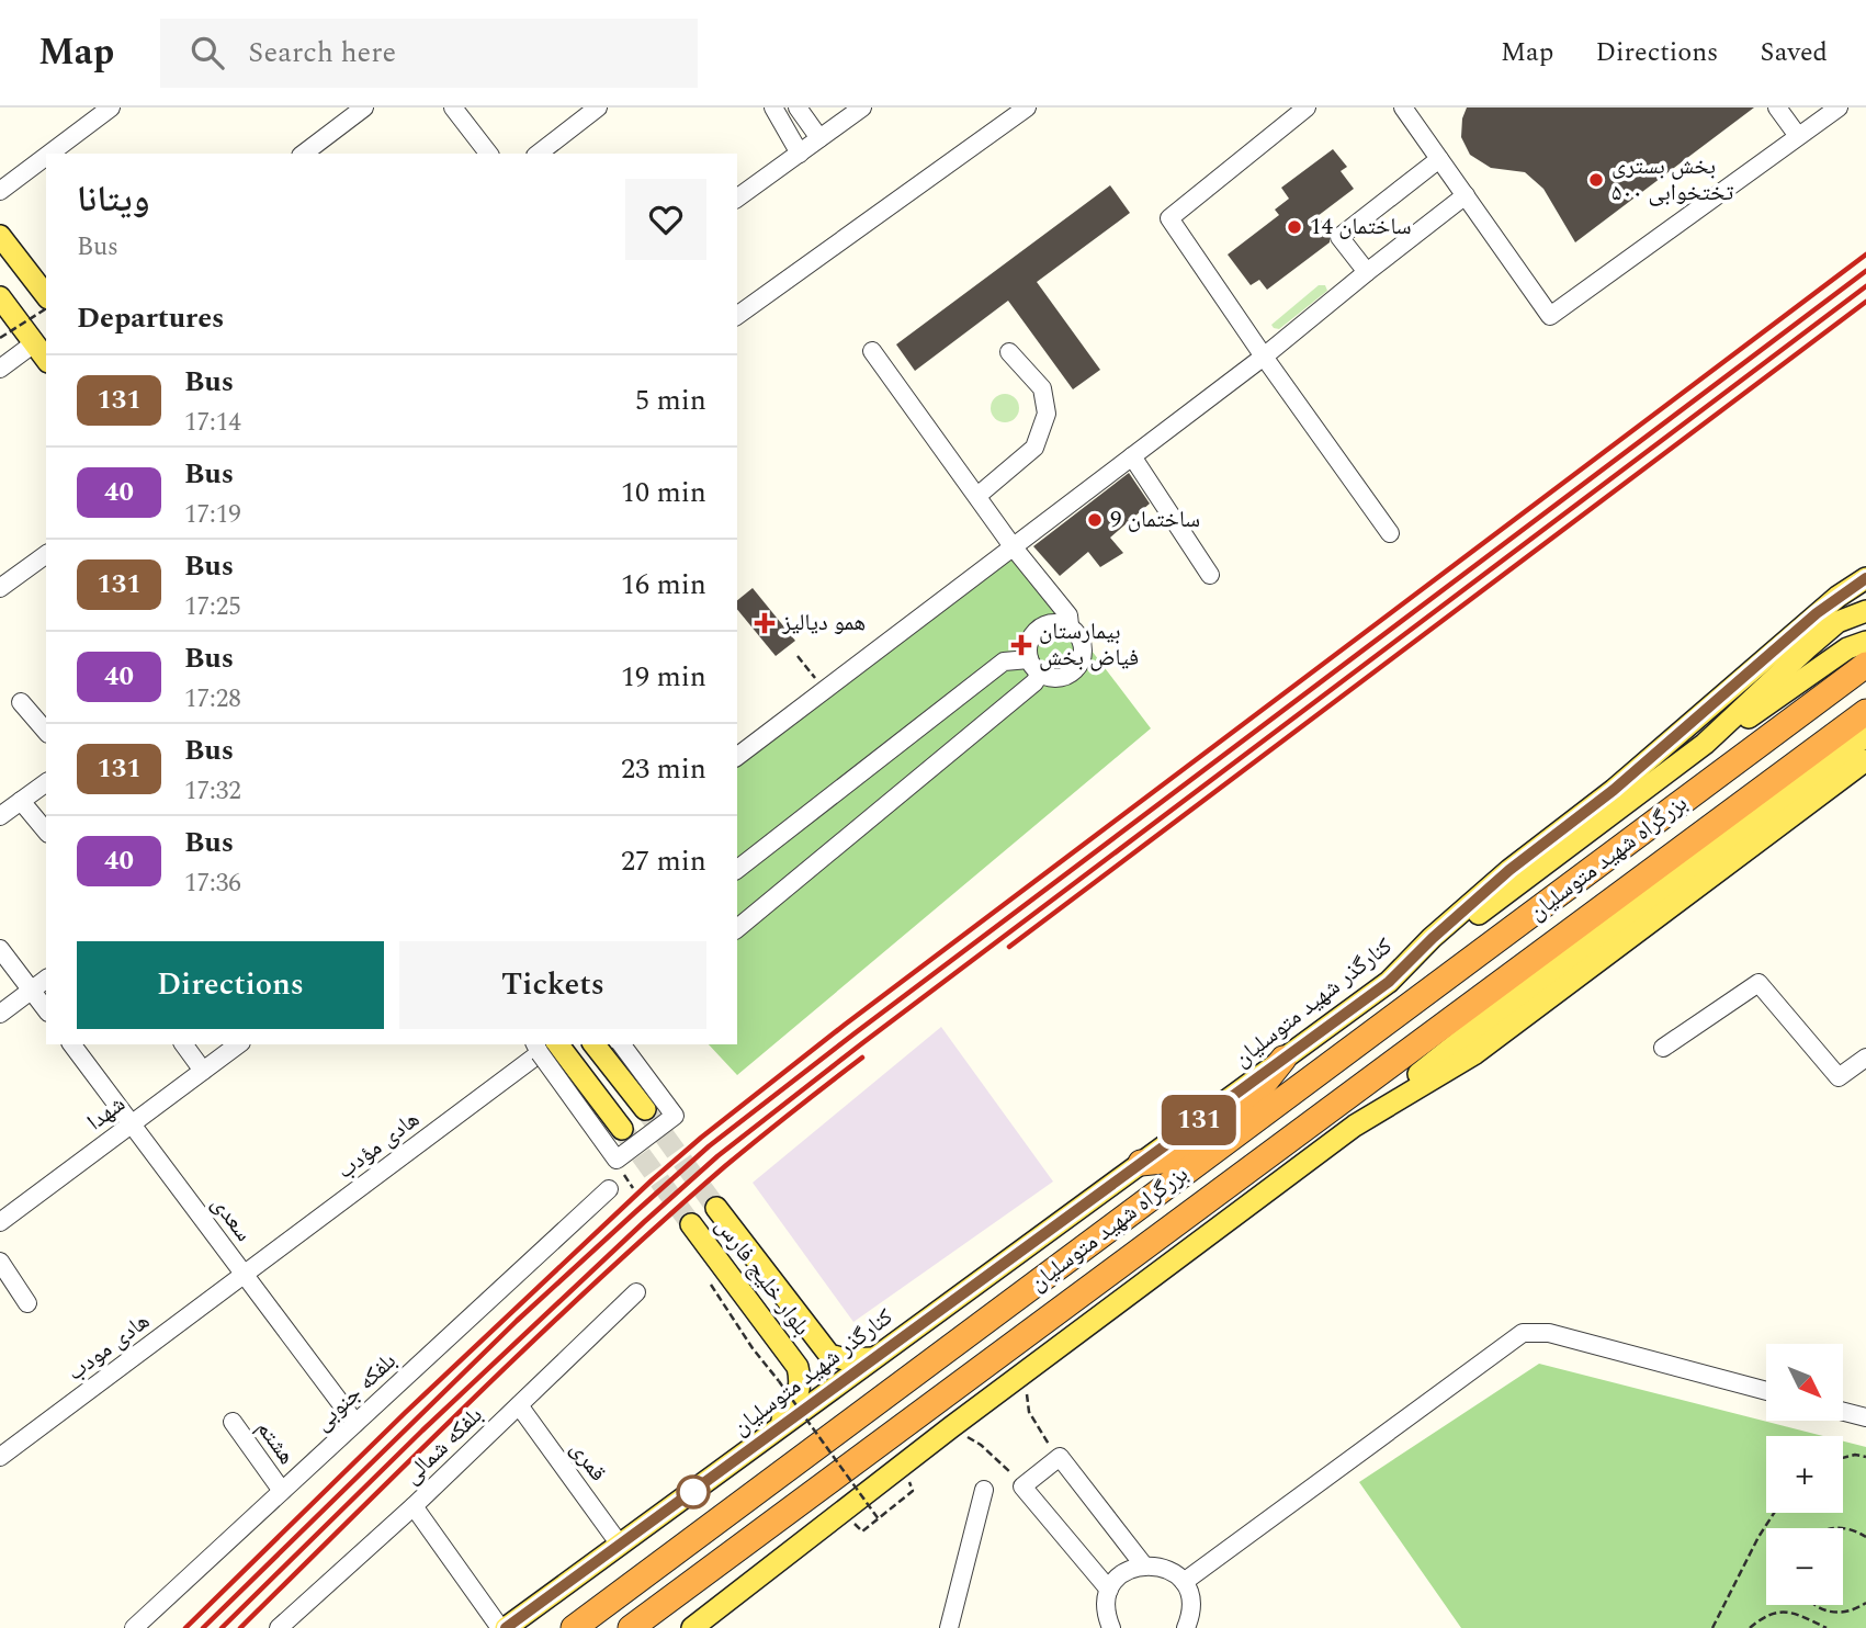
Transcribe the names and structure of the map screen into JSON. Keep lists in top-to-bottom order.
{
  "streets": {
    "highway": ["بزرگراه شهید متوسلیان"],
    "main road": ["کنارگذر شهید متوسلیان", "بلوار خلیج فارس"],
    "street": [
      "شهدا",
      "هادی مؤدب",
      "سعدی",
      "هادی مودب",
      "بلفکه جنوبی",
      "هشتم",
      "بلفکه شمالی",
      "قمری"
    ]
  },
  "crossings": [
    ["کنارگذر شهید متوسلیان", "بلوار خلیج فارس"],
    ["کنارگذر شهید متوسلیان", "قمری"],
    ["شهدا", "سعدی"],
    ["هادی مؤدب", "سعدی"],
    ["هادی مؤدب", "هادی مودب"],
    ["سعدی", "هادی مودب"],
    ["سعدی", "بلفکه جنوبی"],
    ["بلفکه جنوبی", "هشتم"],
    ["بلفکه شمالی", "قمری"]
  ],
  "places": {
    "other": ["بخش بستری ۵۰۰ تختخوابی", "ساختمان 14", "ساختمان 9"],
    "health": ["همو دیالیز", "بیمارستان فیاض بخش"]
  },
  "lines": ["bus line 131"],
  "north": "bottom right",
  "page": {
    "header": "Map",
    "search": "Search here",
    "nav": ["Map", "Directions", "Saved"],
    "on_map": "131",
    "heading": [
      ["ویتانا", "Bus"],
      "Departures"
    ],
    "list": [
      {
        "mark": "131",
        "name": "Bus",
        "note": "17:14",
        "value": "5 min"
      },
      {
        "mark": "40",
        "name": "Bus",
        "note": "17:19",
        "value": "10 min"
      },
      {
        "mark": "131",
        "name": "Bus",
        "note": "17:25",
        "value": "16 min"
      },
      {
        "mark": "40",
        "name": "Bus",
        "note": "17:28",
        "value": "19 min"
      },
      {
        "mark": "131",
        "name": "Bus",
        "note": "17:32",
        "value": "23 min"
      },
      {
        "mark": "40",
        "name": "Bus",
        "note": "17:36",
        "value": "27 min"
      }
    ],
    "buttons": ["Directions", "Tickets"],
    "map_buttons": ["+", "−"]
  }
}
